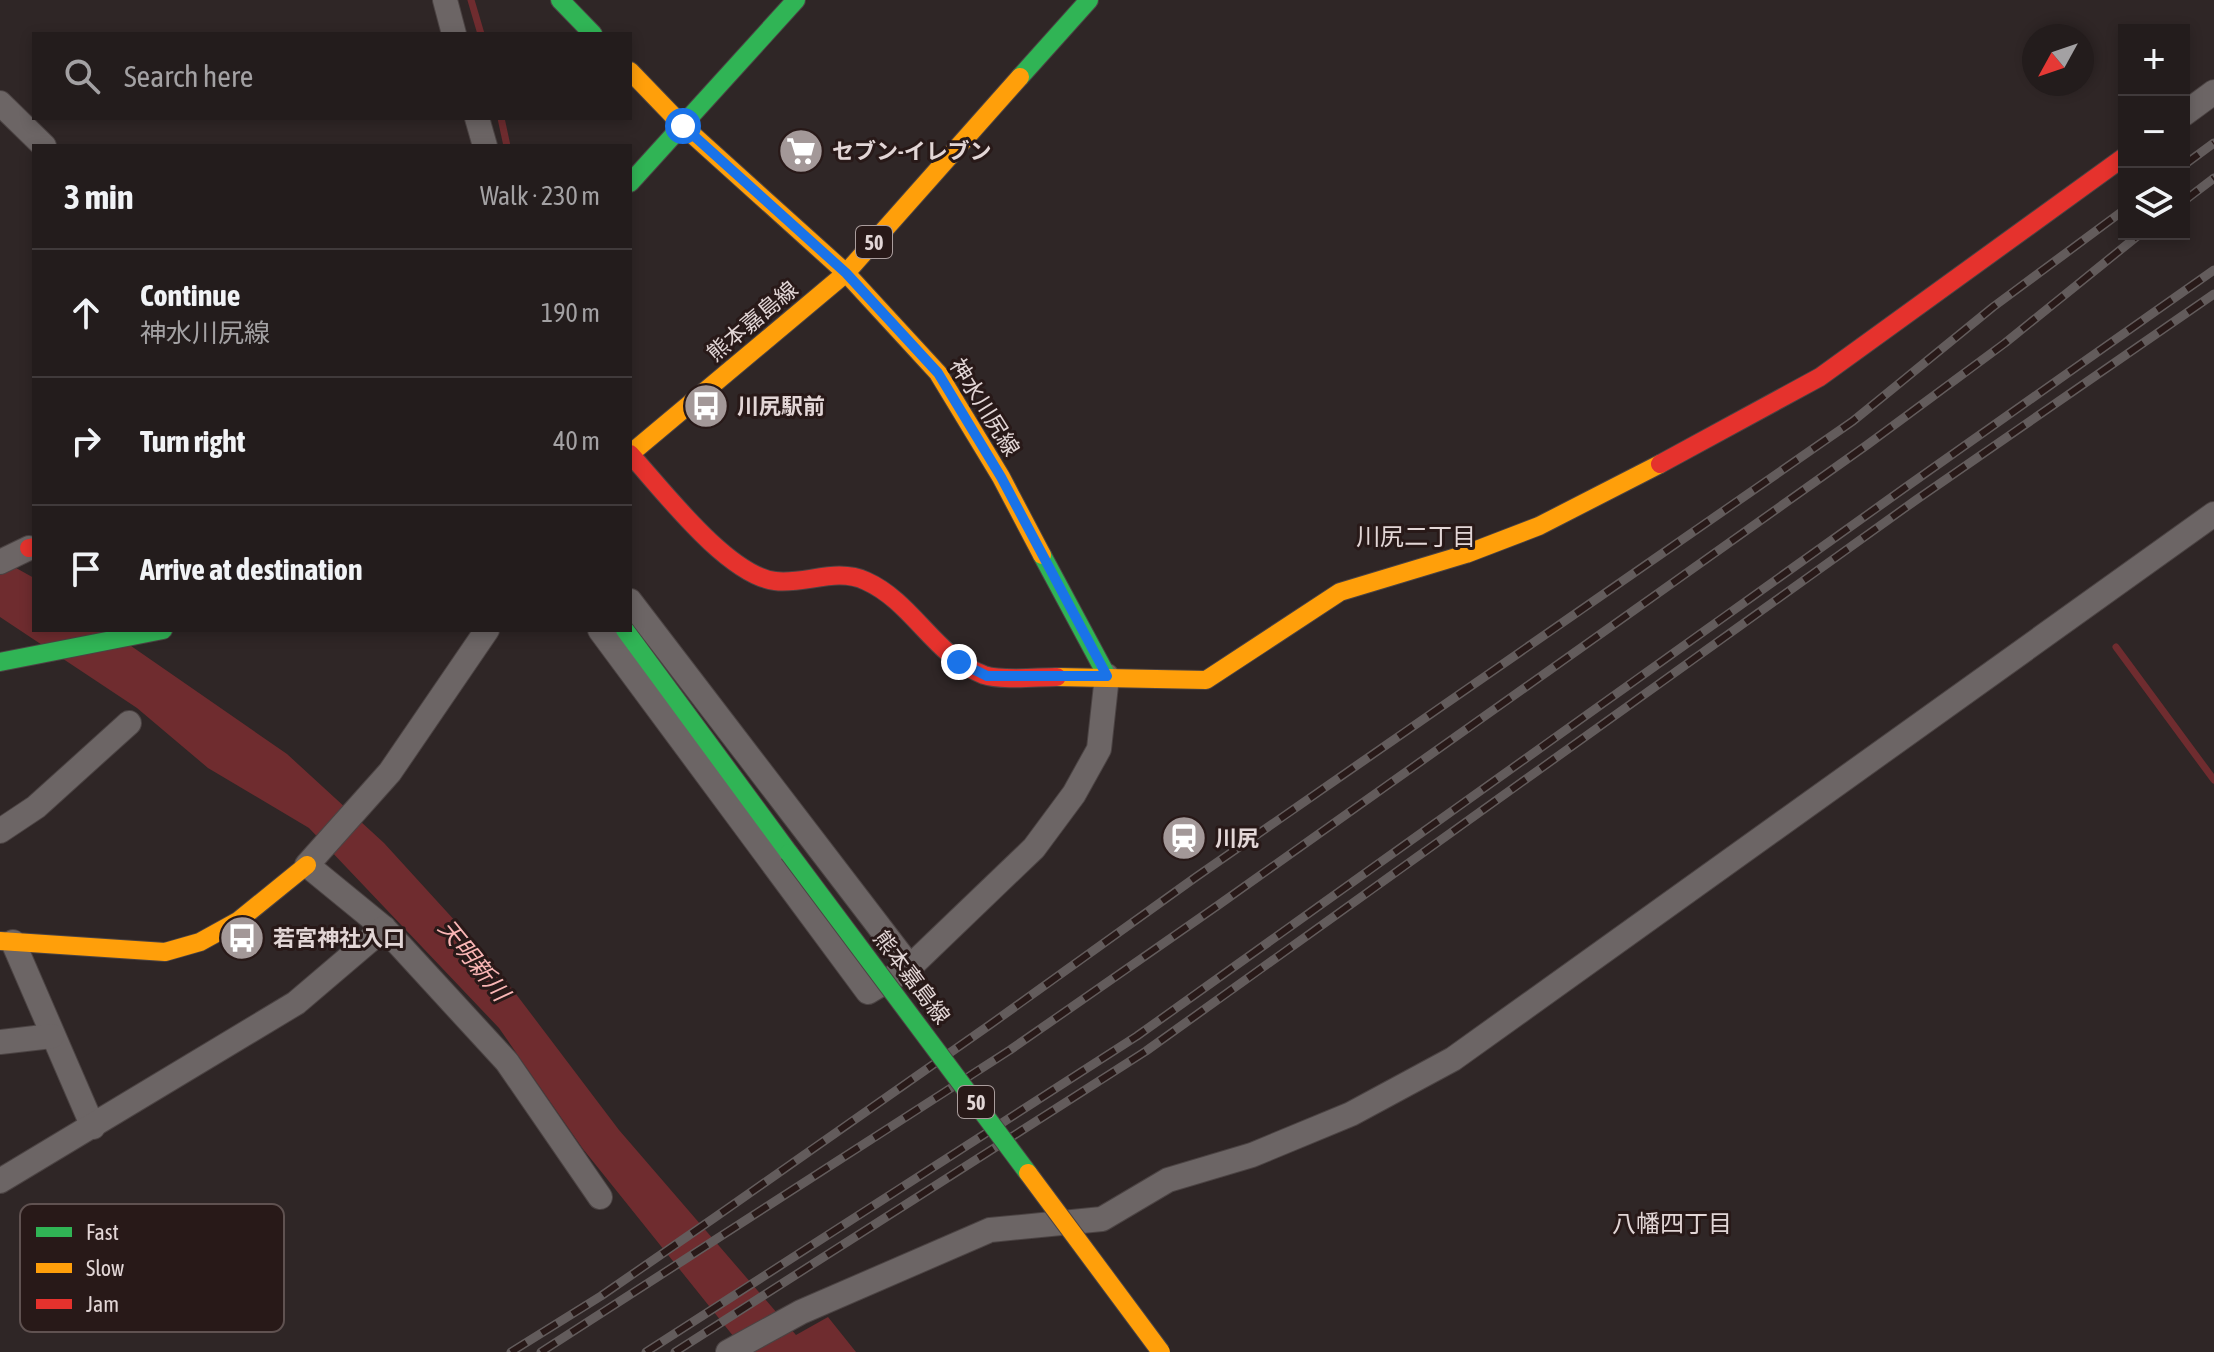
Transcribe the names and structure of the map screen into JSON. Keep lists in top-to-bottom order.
{
  "streets": {
    "main road": ["50", "熊本嘉島線", "神水川尻線"]
  },
  "crossings": [
    ["熊本嘉島線", "神水川尻線"]
  ],
  "districts": ["川尻二丁目", "八幡四丁目"],
  "water": ["天明新川"],
  "places": {
    "supermarket": ["セブン-イレブン"],
    "bus stop": ["川尻駅前", "若宮神社入口"],
    "station": ["川尻"]
  },
  "legend": ["Fast", "Slow", "Jam"],
  "north": "bottom left",
  "page": {
    "map_buttons": ["+", "−"],
    "search": "Search here",
    "heading": ["3 min", "Walk · 230 m"],
    "list": [
      ["Continue", "神水川尻線", "190 m"],
      ["Turn right", "40 m"],
      "Arrive at destination"
    ]
  }
}
